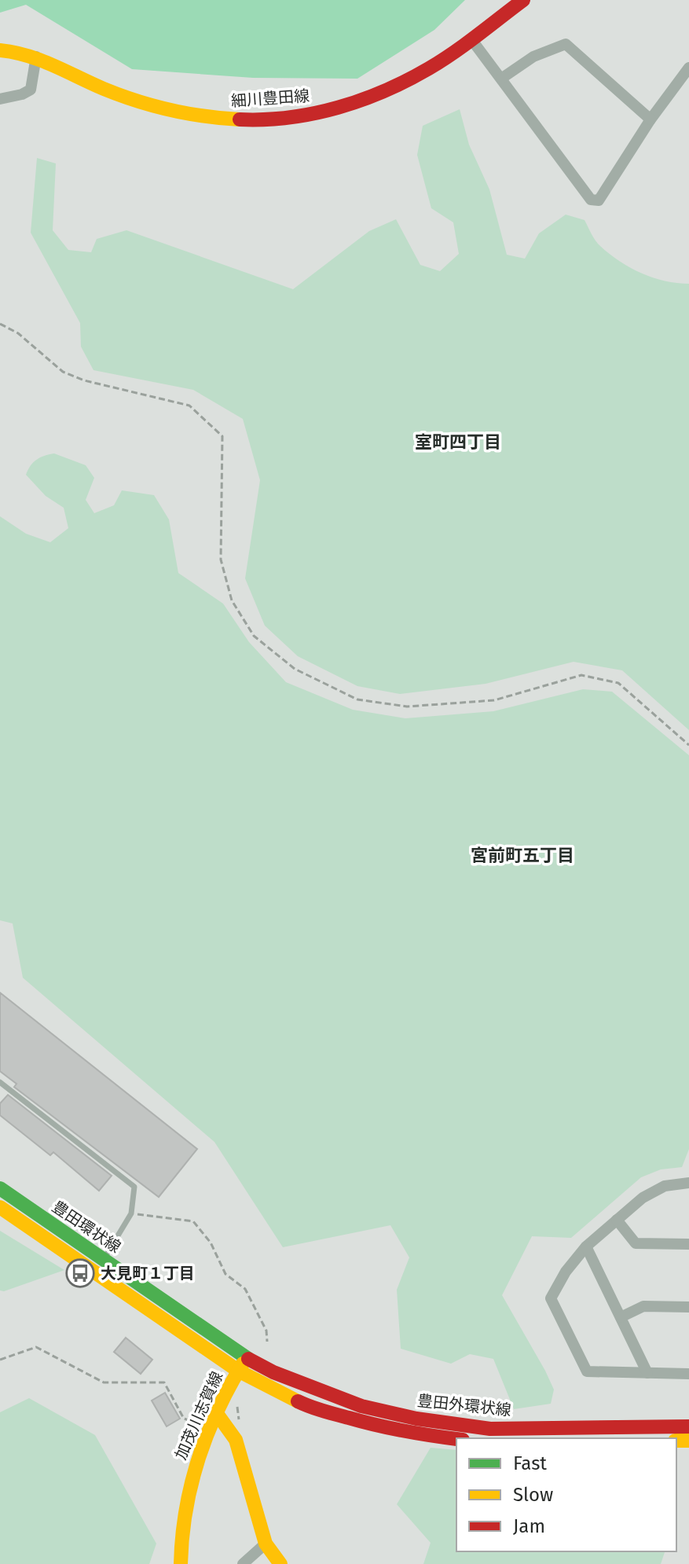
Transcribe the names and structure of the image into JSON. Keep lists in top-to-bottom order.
{
  "streets": {
    "main road": [
      "細川豊田線",
      "豊田環状線",
      "豊田外環状線",
      "加茂川志賀線"
    ]
  },
  "crossings": [
    ["豊田環状線", "豊田外環状線"],
    ["豊田環状線", "加茂川志賀線"],
    ["豊田外環状線", "加茂川志賀線"]
  ],
  "districts": ["室町四丁目", "宮前町五丁目"],
  "places": {
    "bus stop": ["大見町１丁目"]
  },
  "legend": ["Fast", "Slow", "Jam"]
}
